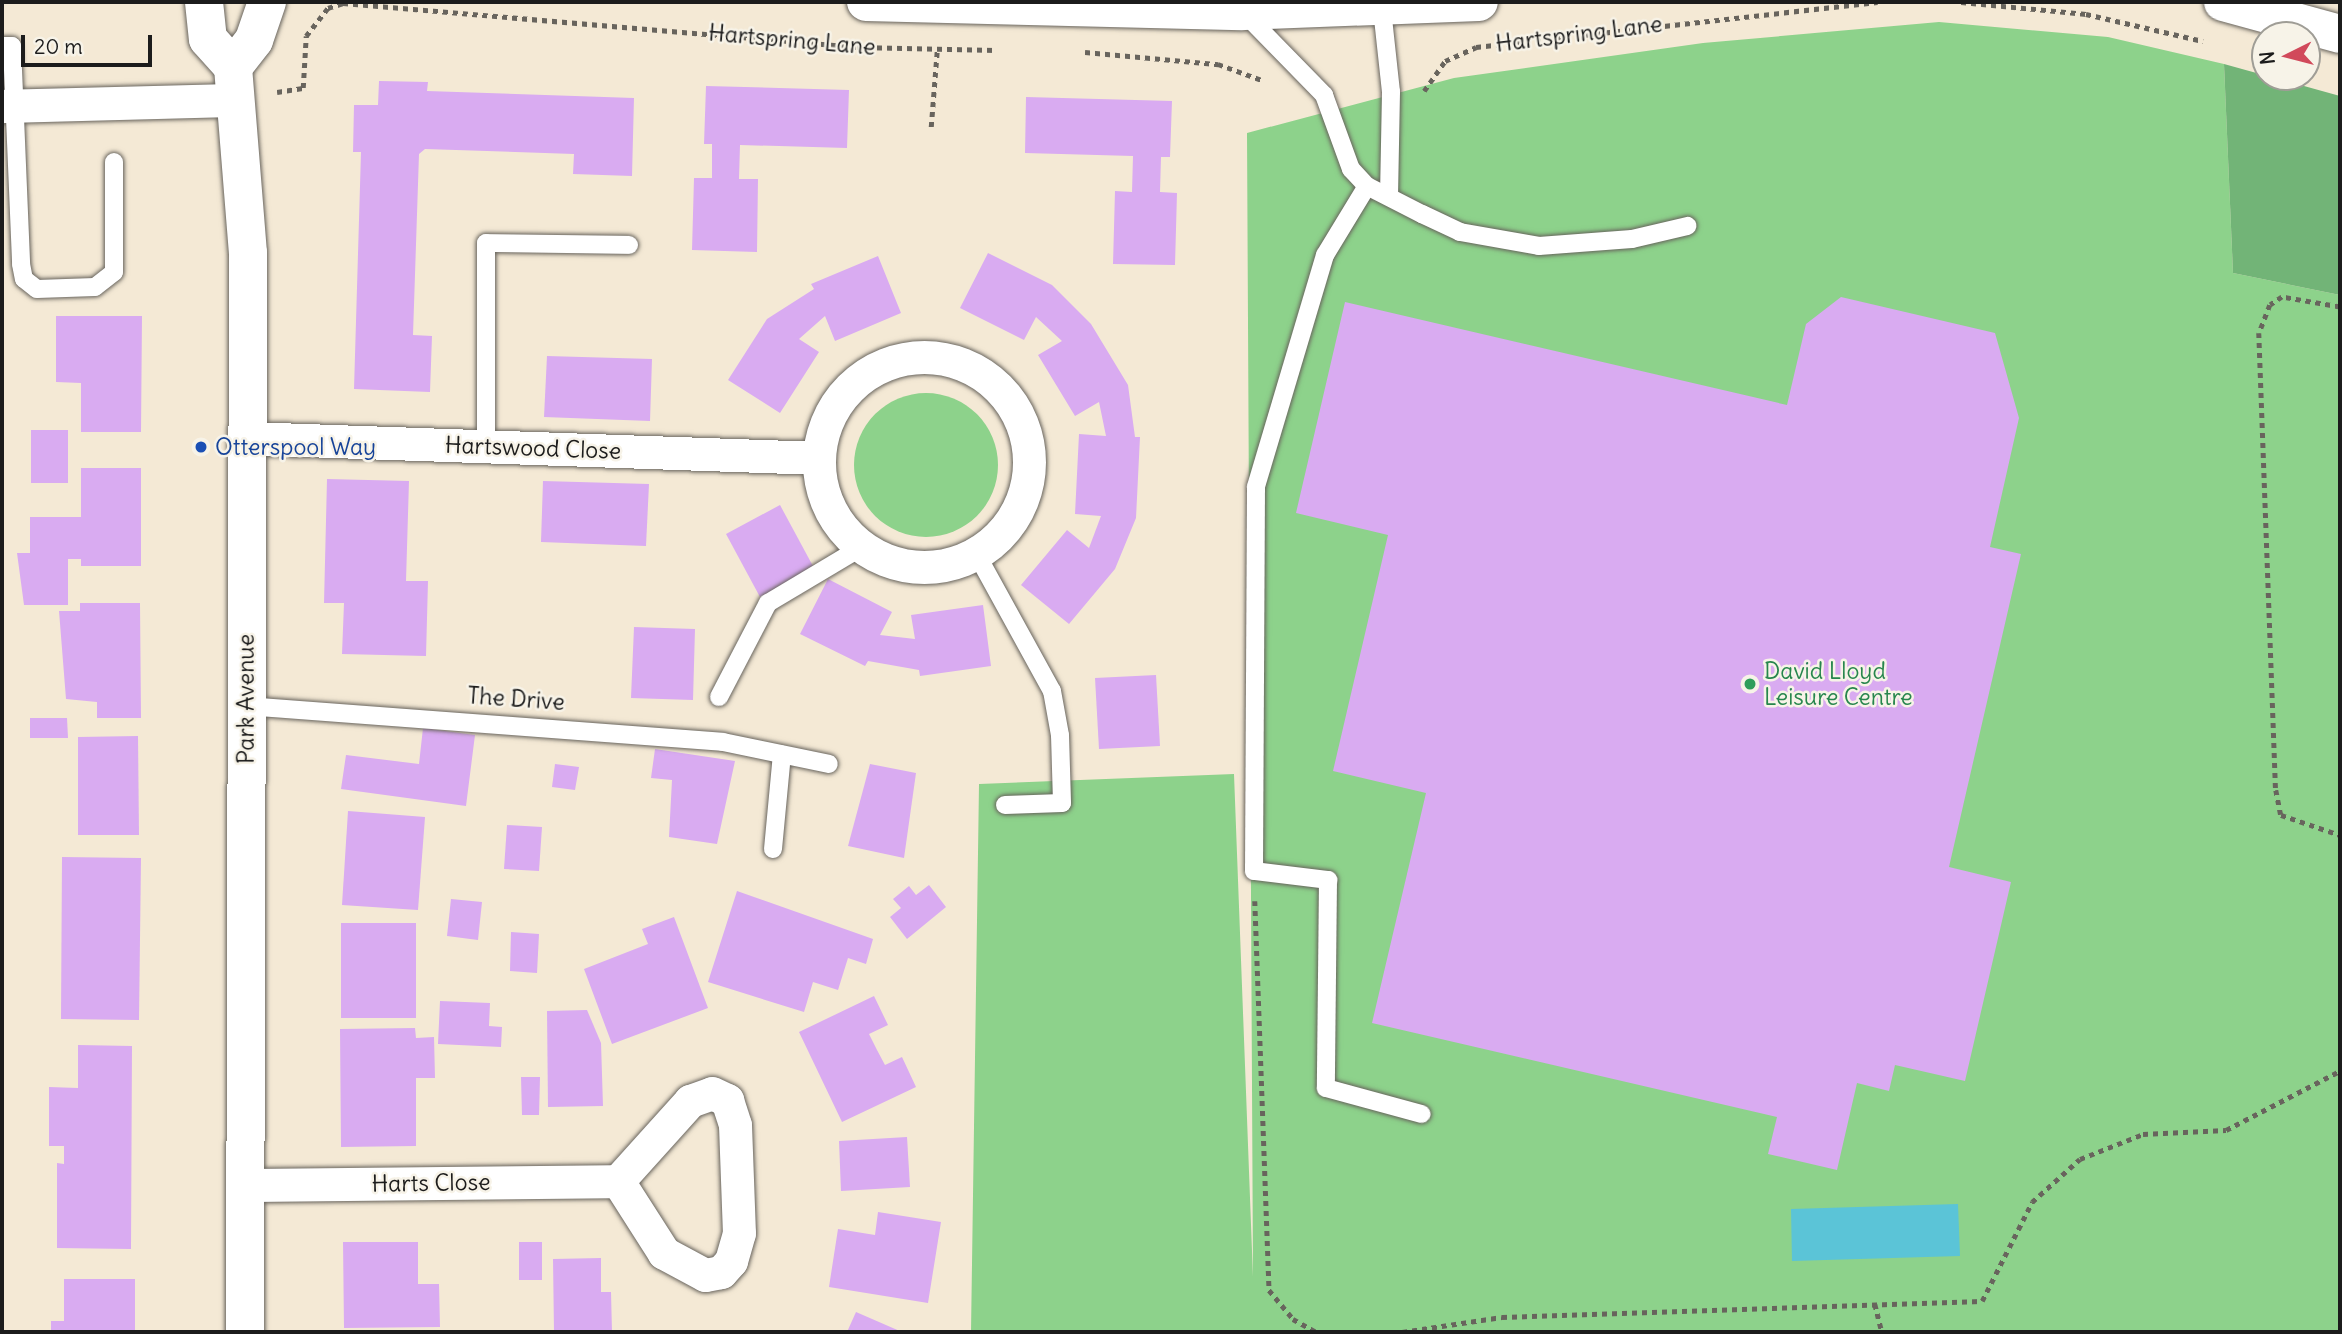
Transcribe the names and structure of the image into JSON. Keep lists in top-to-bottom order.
{
  "streets": {
    "street": [
      "Hartspring Lane",
      "Hartswood Close",
      "Park Avenue",
      "Harts Close"
    ],
    "lane": ["The Drive"]
  },
  "crossings": [
    ["Hartswood Close", "Park Avenue"],
    ["Park Avenue", "The Drive"],
    ["Park Avenue", "Harts Close"]
  ],
  "places": ["Otterspool Way", "David Lloyd Leisure Centre"],
  "scale_bar": "20 m",
  "north": "left"
}
